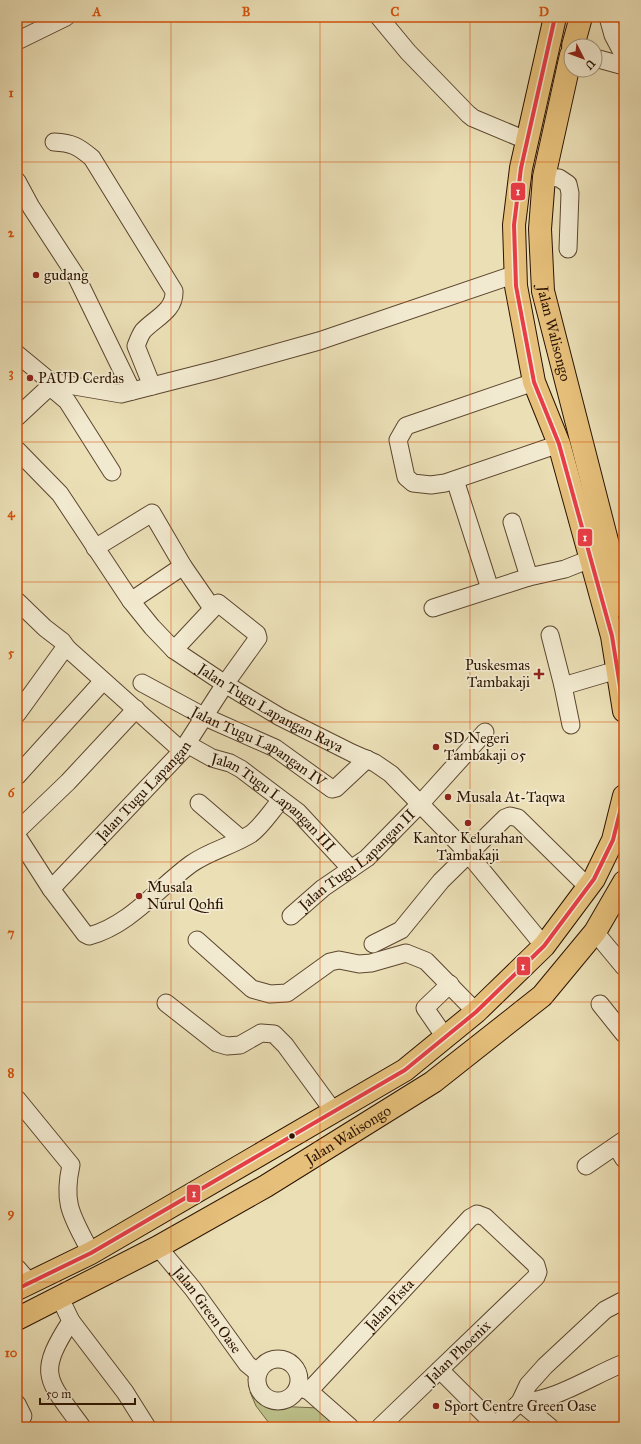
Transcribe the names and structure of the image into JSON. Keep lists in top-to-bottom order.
{
  "streets": {
    "highway": ["Jalan Walisongo"],
    "street": [
      "Jalan Tugu Lapangan Raya",
      "Jalan Tugu Lapangan IV",
      "Jalan Tugu Lapangan",
      "Jalan Tugu Lapangan III",
      "Jalan Tugu Lapangan II",
      "Jalan Pista",
      "Jalan Green Oase",
      "Jalan Phoenix"
    ]
  },
  "crossings": [
    ["Jalan Walisongo", "Jalan Tugu Lapangan Raya"],
    ["Jalan Walisongo", "Jalan Green Oase"],
    ["Jalan Tugu Lapangan Raya", "Jalan Tugu Lapangan IV"],
    ["Jalan Tugu Lapangan Raya", "Jalan Tugu Lapangan"],
    ["Jalan Tugu Lapangan Raya", "Jalan Tugu Lapangan II"],
    ["Jalan Tugu Lapangan IV", "Jalan Tugu Lapangan"],
    ["Jalan Tugu Lapangan", "Jalan Tugu Lapangan III"],
    ["Jalan Tugu Lapangan III", "Jalan Tugu Lapangan II"],
    ["Jalan Pista", "Jalan Green Oase"],
    ["Jalan Pista", "Jalan Phoenix"]
  ],
  "places": {
    "other": [
      "gudang",
      "PAUD Cerdas",
      "SD Negeri Tambakaji 05",
      "Musala At-Taqwa",
      "Kantor Kelurahan Tambakaji",
      "Musala Nurul Qohfi",
      "Sport Centre Green Oase"
    ],
    "health": ["Puskesmas Tambakaji"]
  },
  "lines": ["transit line 1"],
  "scale_bar": "50 m",
  "north": "bottom right",
  "grid": {
    "columns": [
      "A",
      "B",
      "C",
      "D"
    ],
    "rows": [
      "1",
      "2",
      "3",
      "4",
      "5",
      "6",
      "7",
      "8",
      "9",
      "10"
    ]
  }
}
